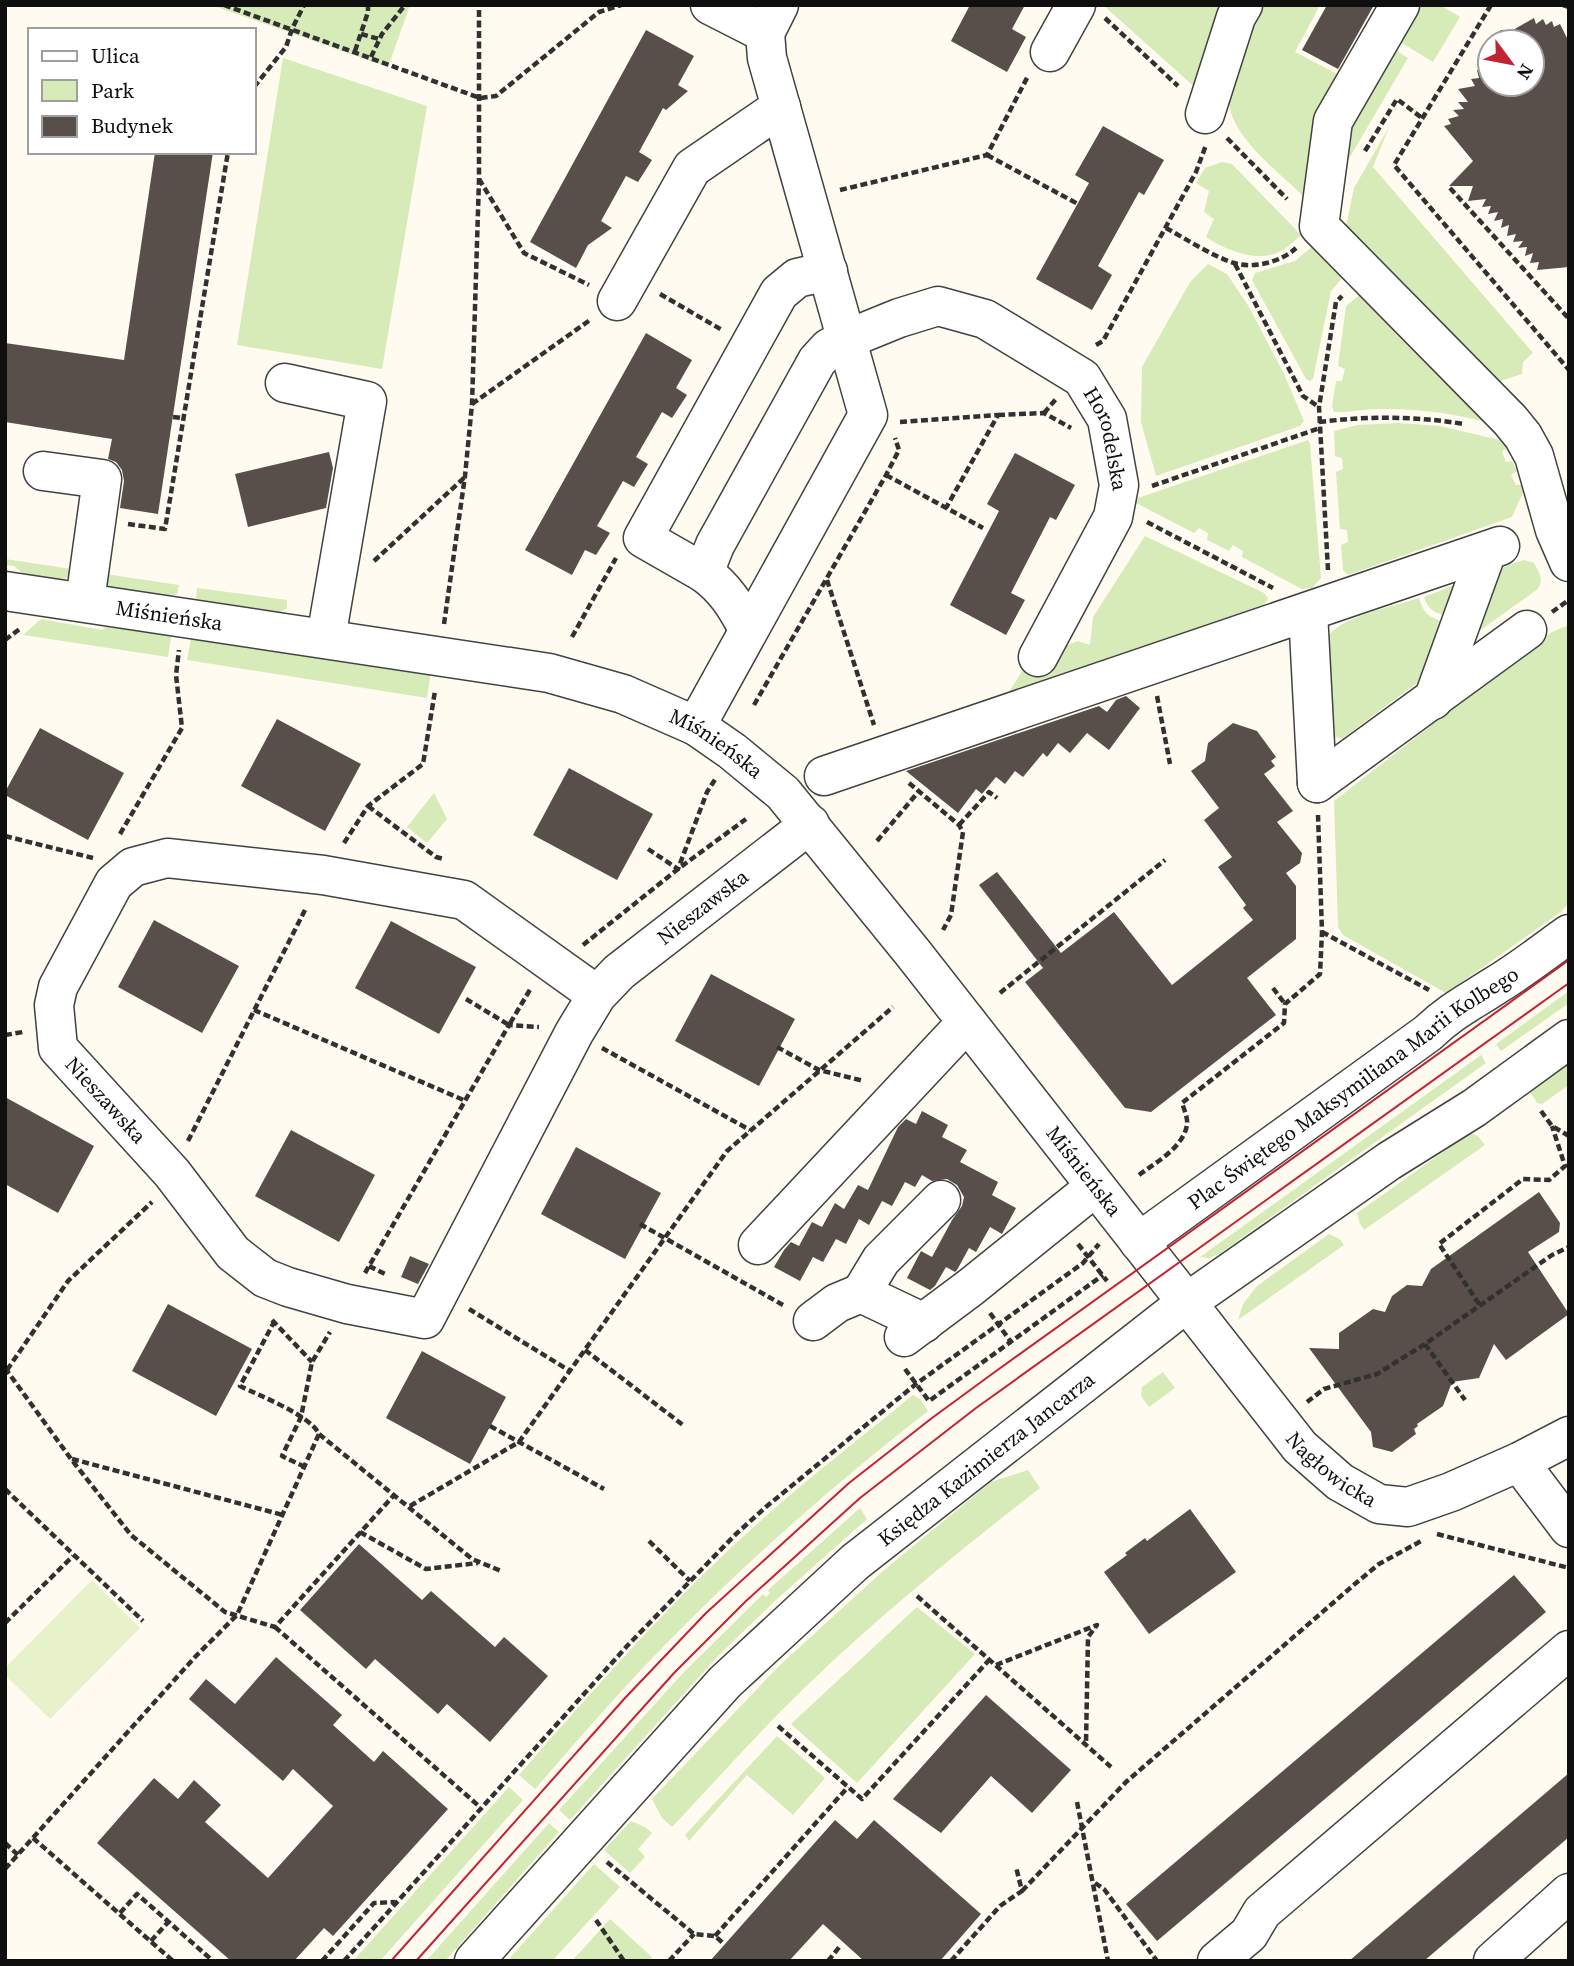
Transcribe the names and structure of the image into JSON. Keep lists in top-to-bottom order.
{
  "streets": {
    "street": [
      "Horodelska",
      "Miśnieńska",
      "Nieszawska",
      "Plac Świętego Maksymiliana Marii Kolbego",
      "Księdza Kazimierza Jancarza",
      "Nagłowicka"
    ]
  },
  "crossings": [
    ["Miśnieńska", "Nieszawska"],
    ["Miśnieńska", "Plac Świętego Maksymiliana Marii Kolbego"],
    ["Miśnieńska", "Księdza Kazimierza Jancarza"],
    ["Miśnieńska", "Nagłowicka"],
    ["Księdza Kazimierza Jancarza", "Nagłowicka"]
  ],
  "legend": ["Ulica", "Park", "Budynek"],
  "north": "bottom right"
}
